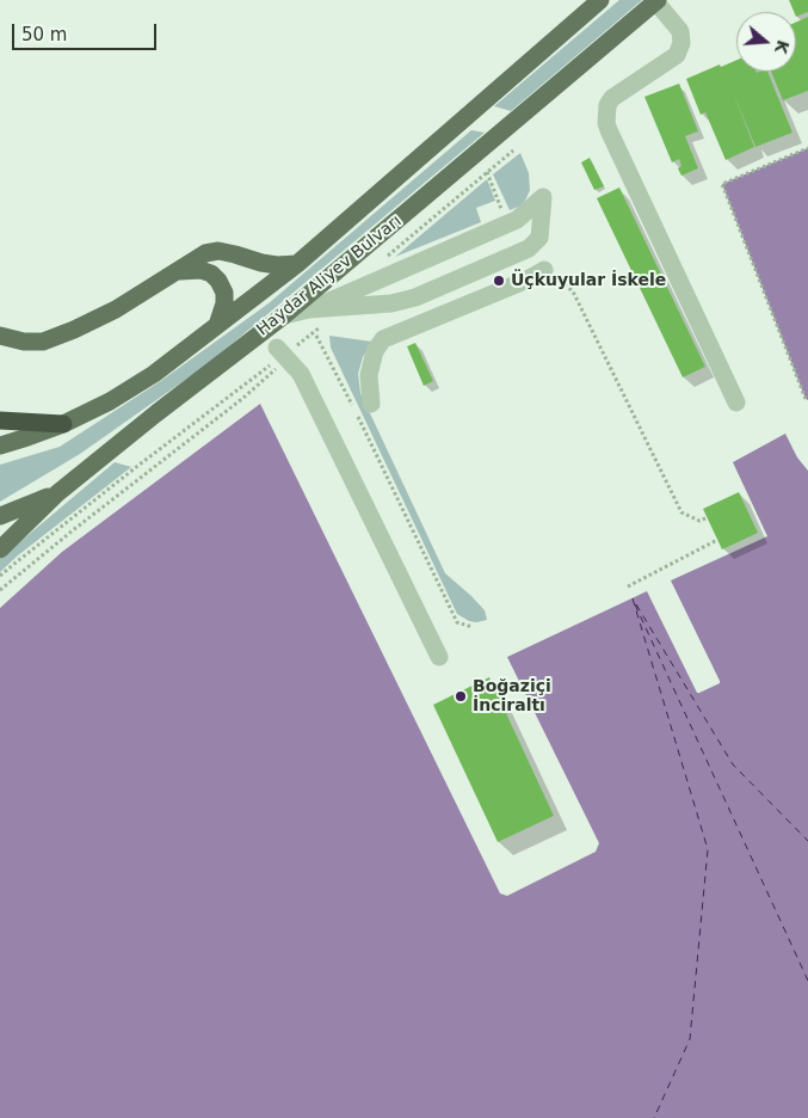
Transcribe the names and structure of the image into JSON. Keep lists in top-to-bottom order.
{
  "streets": {
    "main road": ["Haydar Aliyev Bulvarı"]
  },
  "places": ["Üçkuyular İskele", "Boğaziçi İnciraltı"],
  "scale_bar": "50 m",
  "north": "right"
}
